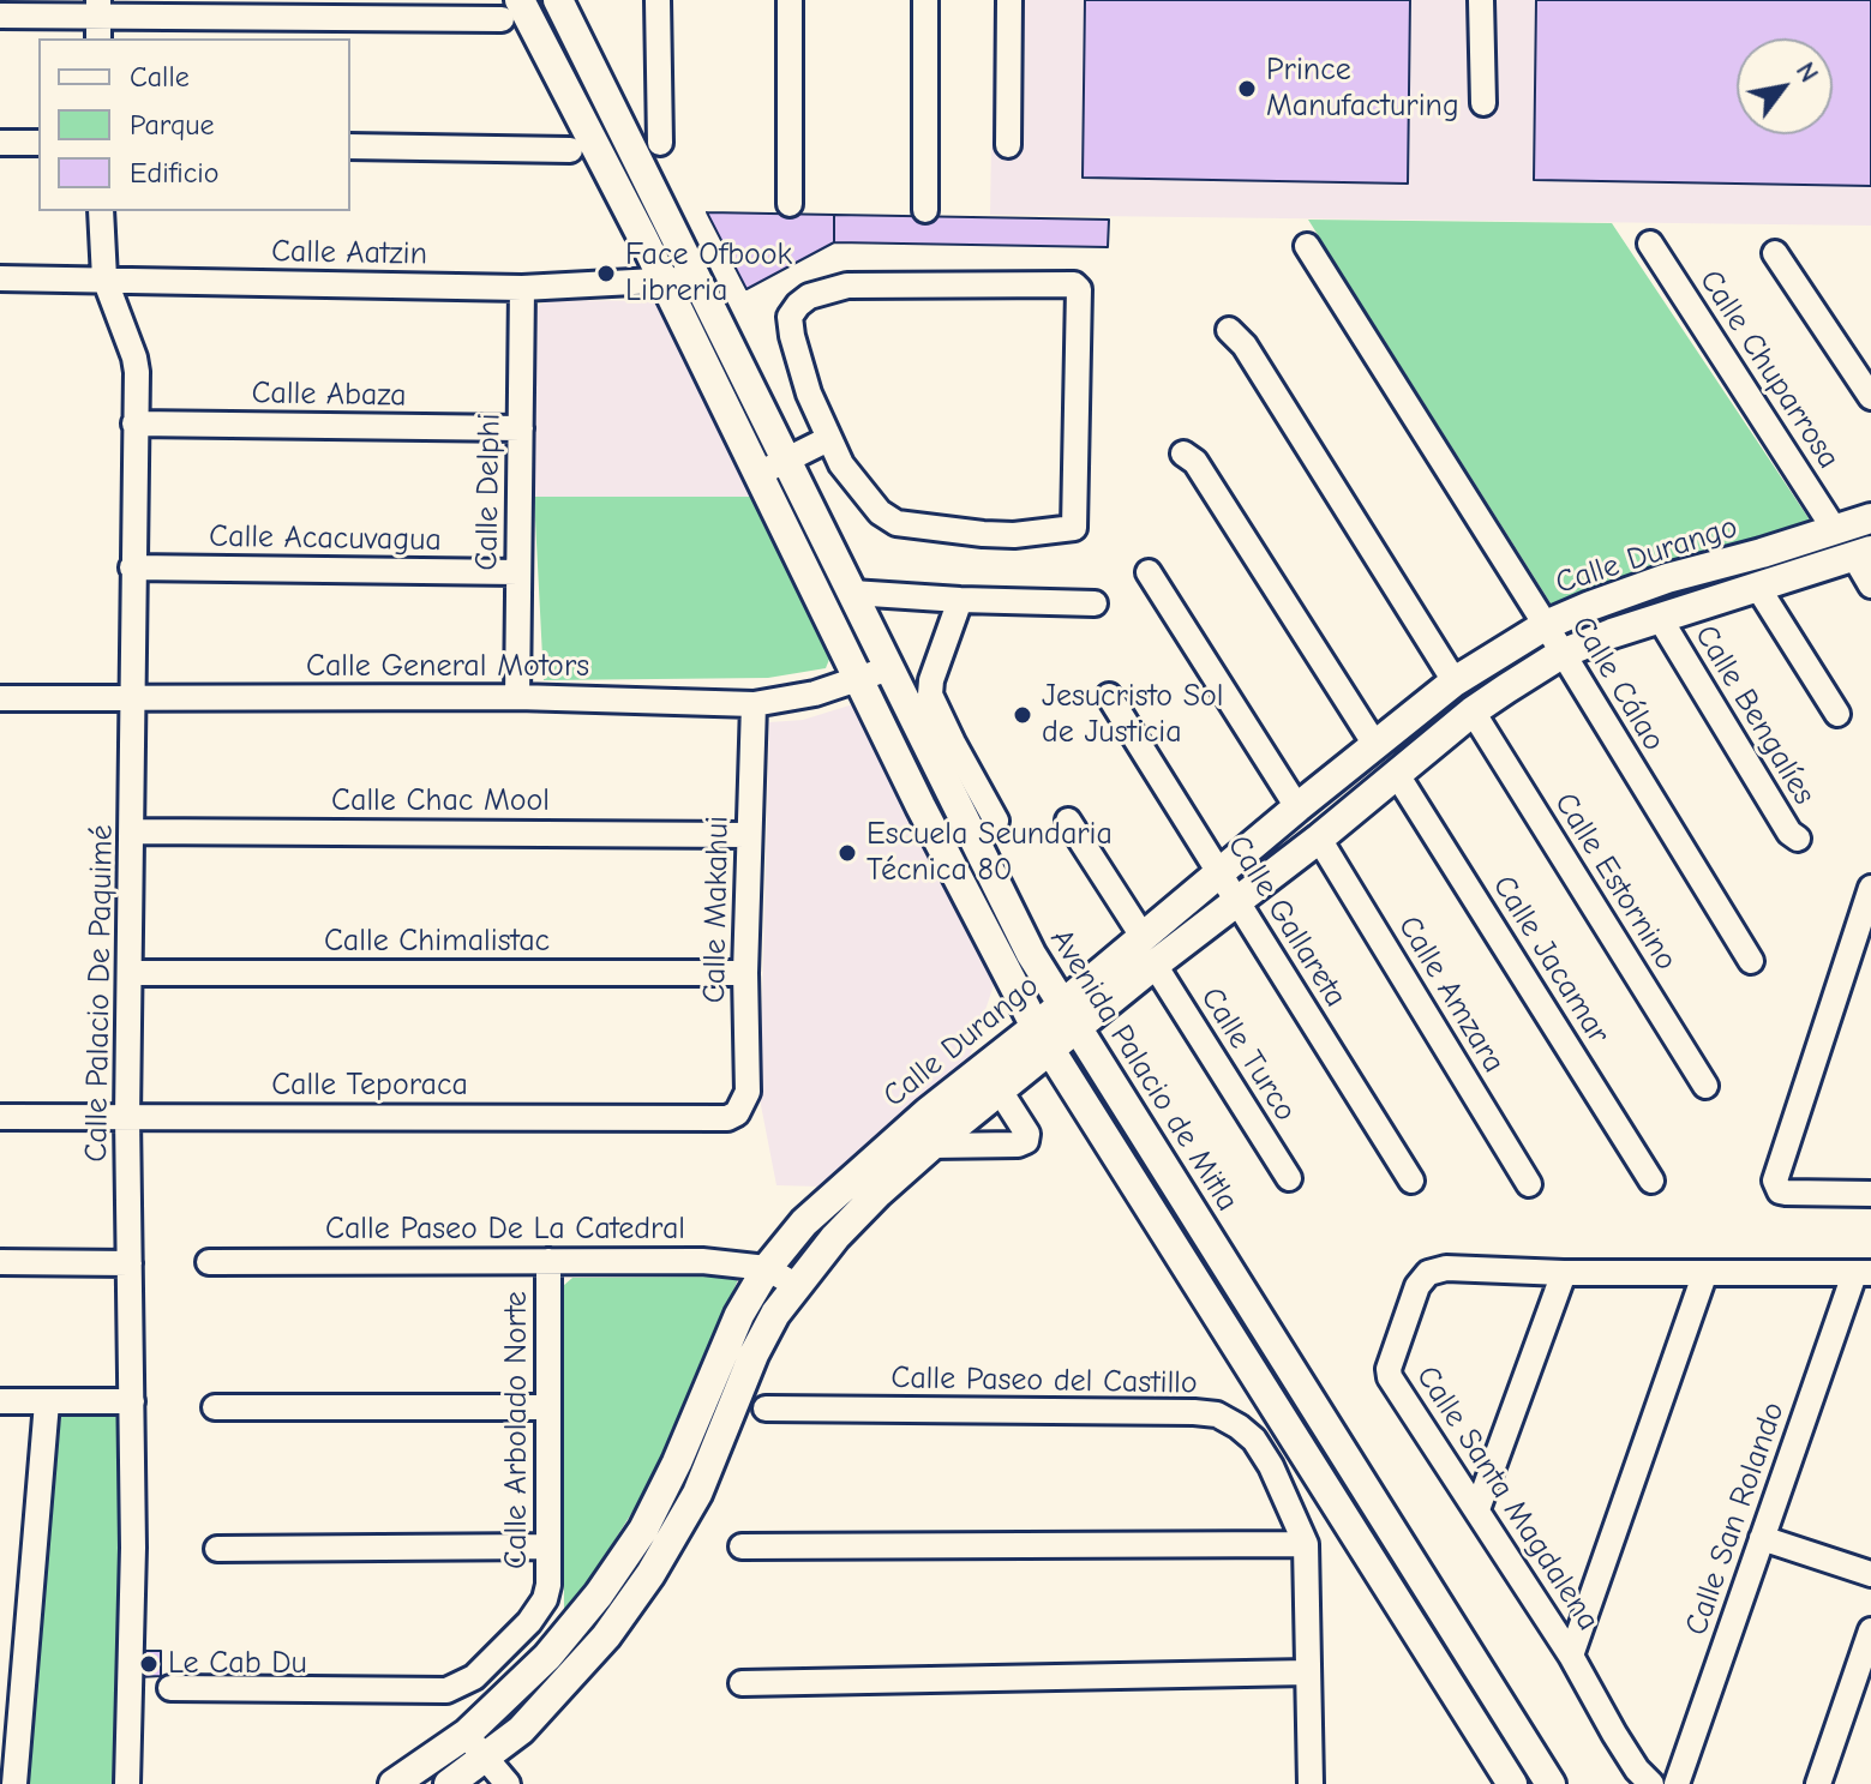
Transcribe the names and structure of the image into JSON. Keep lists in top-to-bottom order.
{
  "streets": {
    "main road": ["Calle Durango", "Avenida Palacio de Mitla"],
    "street": [
      "Calle Aatzin",
      "Calle Chuparrosa",
      "Calle Abaza",
      "Calle Delphi",
      "Calle Acacuvagua",
      "Calle General Motors",
      "Calle Cálao",
      "Calle Bengalíes",
      "Calle Chac Mool",
      "Calle Estornino",
      "Calle Makahui",
      "Calle Gallareta",
      "Calle Chimalistac",
      "Calle Jacamar",
      "Calle Palacio De Paquimé",
      "Calle Amzara",
      "Calle Turco",
      "Calle Teporaca",
      "Calle Paseo De La Catedral",
      "Calle Paseo del Castillo",
      "Calle Arbolado Norte",
      "Calle Santa Magdalena",
      "Calle San Rolando"
    ]
  },
  "crossings": [
    ["Calle Aatzin", "Calle Delphi"],
    ["Calle Aatzin", "Calle Palacio De Paquimé"],
    ["Calle Aatzin", "Avenida Palacio de Mitla"],
    ["Calle Chuparrosa", "Calle Durango"],
    ["Calle Abaza", "Calle Delphi"],
    ["Calle Abaza", "Calle Palacio De Paquimé"],
    ["Calle Delphi", "Calle Acacuvagua"],
    ["Calle Delphi", "Calle General Motors"],
    ["Calle Acacuvagua", "Calle Palacio De Paquimé"],
    ["Calle Durango", "Calle Cálao"],
    ["Calle Durango", "Calle Bengalíes"],
    ["Calle Durango", "Calle Estornino"],
    ["Calle Durango", "Calle Gallareta"],
    ["Calle Durango", "Calle Jacamar"],
    ["Calle Durango", "Calle Amzara"],
    ["Calle Durango", "Calle Turco"],
    ["Calle Durango", "Avenida Palacio de Mitla"],
    ["Calle Durango", "Calle Paseo De La Catedral"],
    ["Calle General Motors", "Calle Makahui"],
    ["Calle General Motors", "Calle Palacio De Paquimé"],
    ["Calle General Motors", "Avenida Palacio de Mitla"],
    ["Calle Chac Mool", "Calle Makahui"],
    ["Calle Chac Mool", "Calle Palacio De Paquimé"],
    ["Calle Makahui", "Calle Chimalistac"],
    ["Calle Makahui", "Calle Teporaca"],
    ["Calle Chimalistac", "Calle Palacio De Paquimé"],
    ["Calle Palacio De Paquimé", "Calle Teporaca"],
    ["Calle Paseo De La Catedral", "Calle Arbolado Norte"],
    ["Calle Santa Magdalena", "Calle San Rolando"]
  ],
  "places": [
    "Prince Manufacturing",
    "Face Ofbook Libreria",
    "Jesucristo Sol de Justicia",
    "Escuela Seundaria Técnica 80",
    "Le Cab Du"
  ],
  "legend": ["Calle", "Parque", "Edificio"],
  "north": "top right"
}
